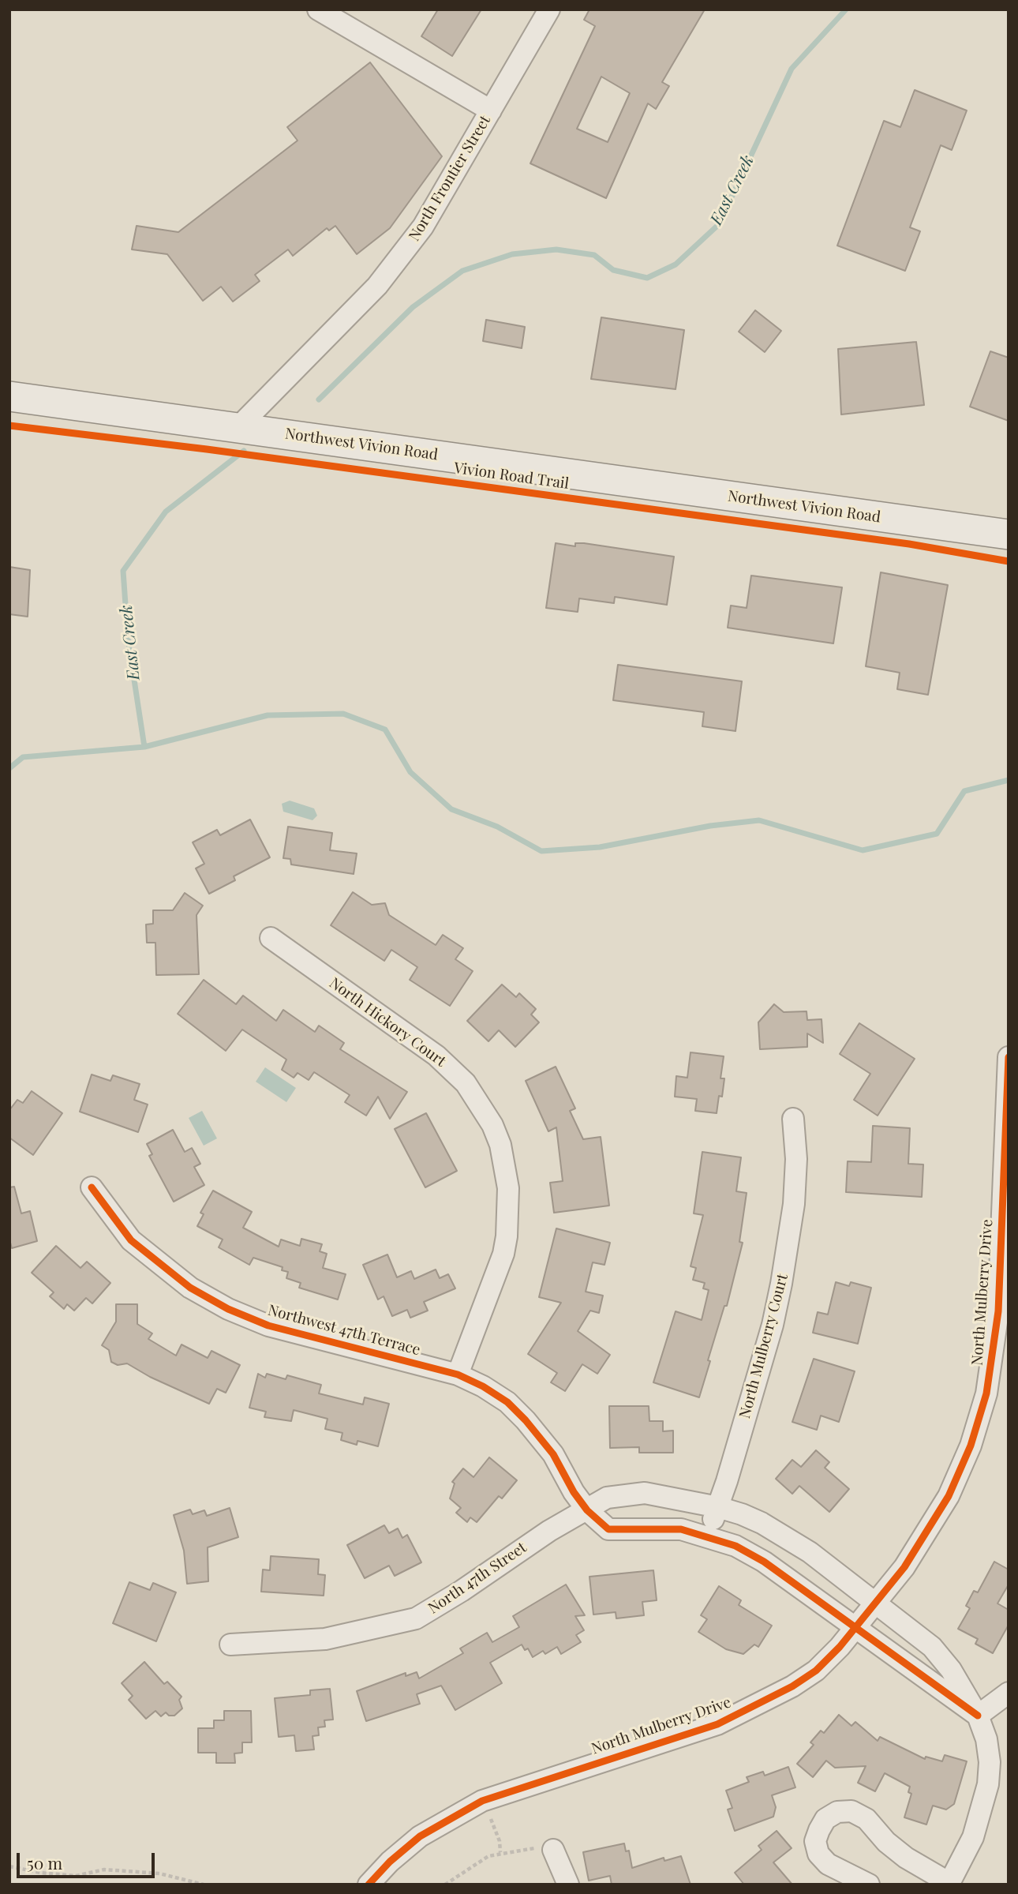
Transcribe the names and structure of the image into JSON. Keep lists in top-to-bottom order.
{
  "streets": {
    "main road": ["Northwest Vivion Road"],
    "street": [
      "North Frontier Street",
      "North Hickory Court",
      "North Mulberry Drive",
      "Northwest 47th Terrace",
      "North Mulberry Court",
      "North 47th Street"
    ],
    "cycle path": ["Vivion Road Trail"]
  },
  "crossings": [
    ["North Frontier Street", "Northwest Vivion Road"],
    ["North Hickory Court", "Northwest 47th Terrace"],
    ["North Mulberry Drive", "Northwest 47th Terrace"],
    ["North Mulberry Drive", "North 47th Street"],
    ["Northwest 47th Terrace", "North Mulberry Court"],
    ["Northwest 47th Terrace", "North 47th Street"],
    ["North Mulberry Court", "North 47th Street"]
  ],
  "water": ["East Creek"],
  "scale_bar": "50 m"
}
